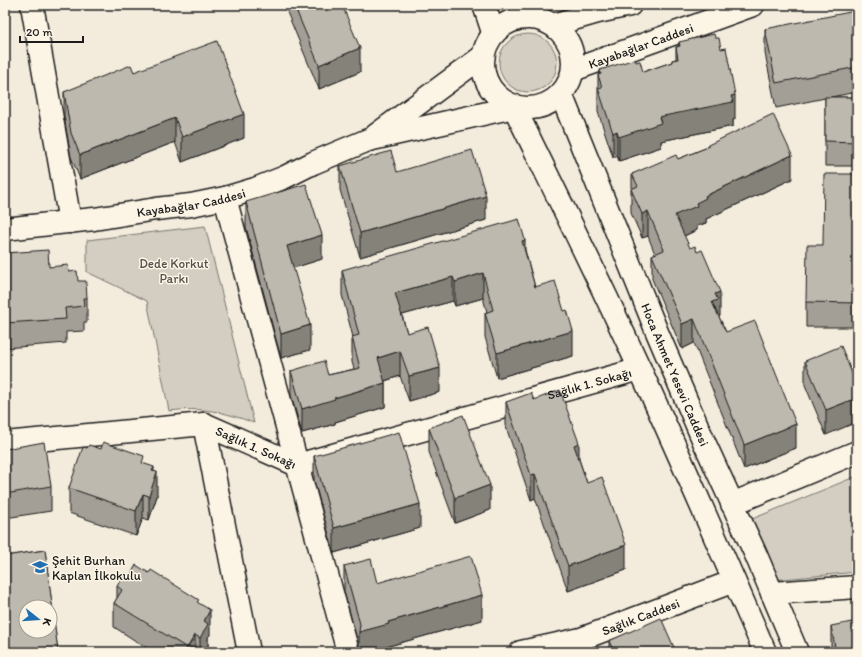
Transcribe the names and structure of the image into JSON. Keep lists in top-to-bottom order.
{
  "streets": {
    "street": [
      "Kayabağlar Caddesi",
      "Hoca Ahmet Yesevi Caddesi",
      "Sağlık 1. Sokağı",
      "Sağlık Caddesi"
    ]
  },
  "crossings": [
    ["Kayabağlar Caddesi", "Hoca Ahmet Yesevi Caddesi"]
  ],
  "parks": ["Dede Korkut Parkı"],
  "places": {
    "school or university": ["Şehit Burhan Kaplan İlkokulu"]
  },
  "scale_bar": "20 m",
  "north": "right"
}
